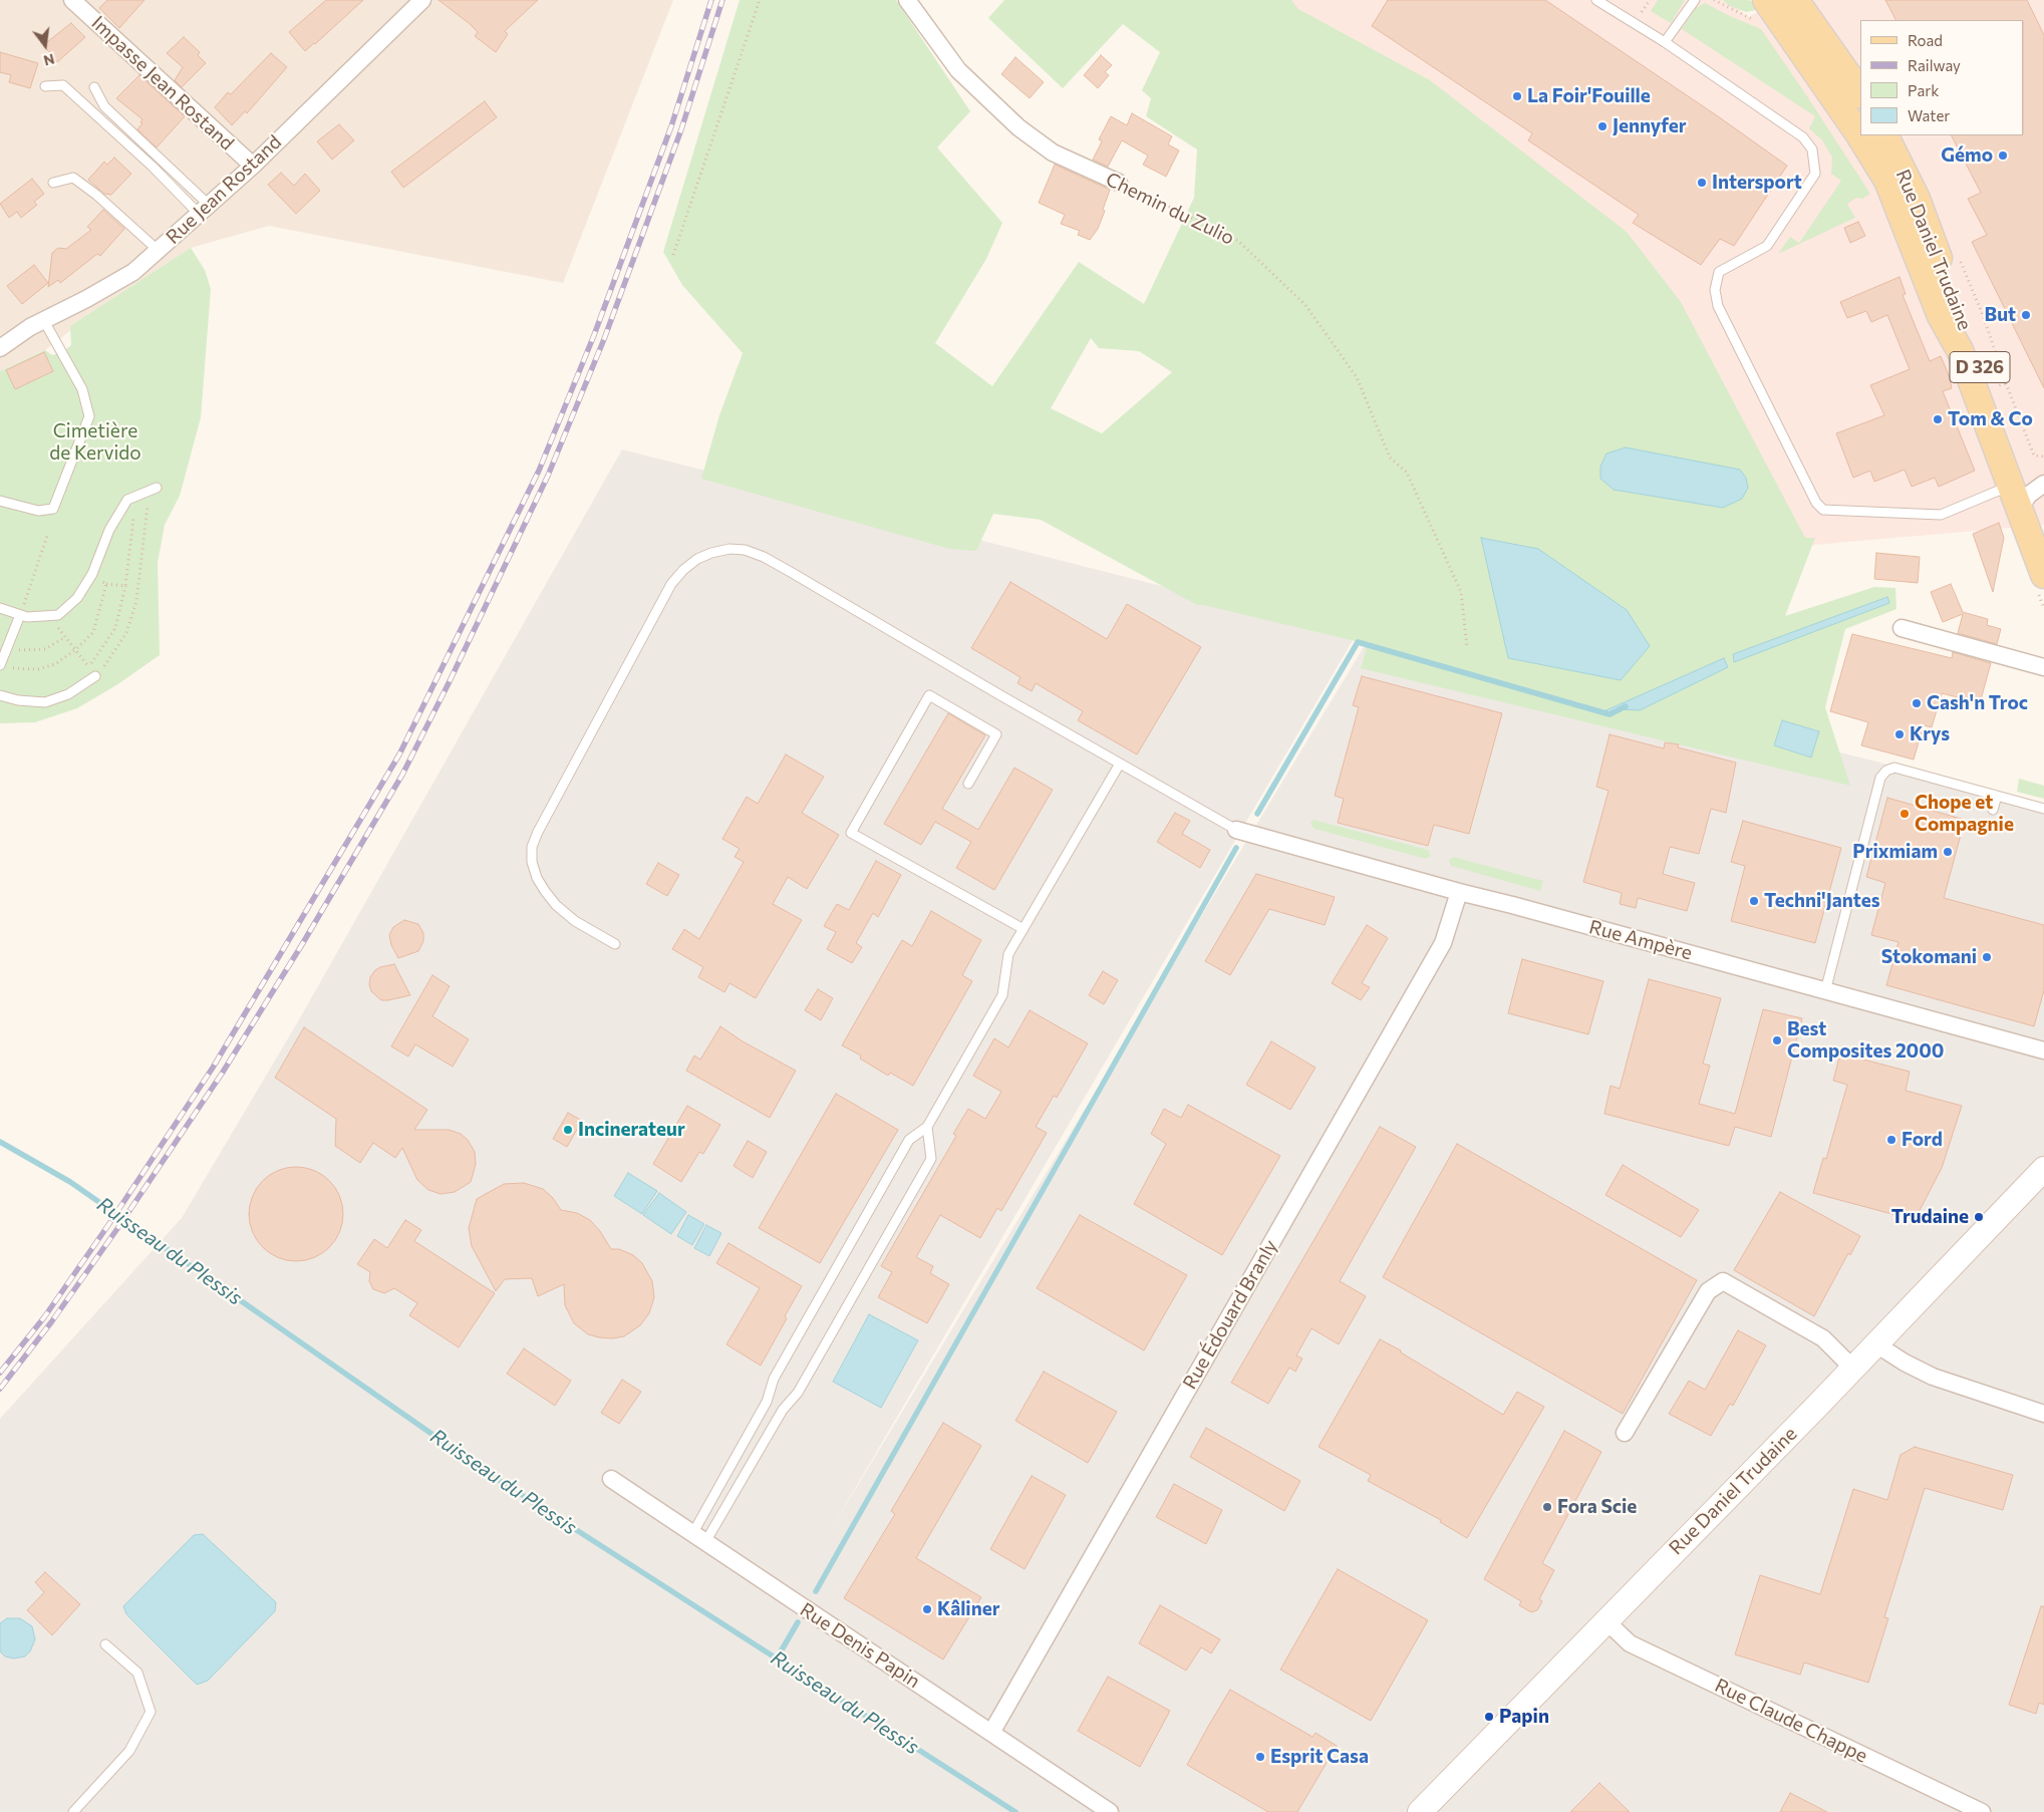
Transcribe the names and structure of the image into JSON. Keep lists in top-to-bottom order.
{
  "streets": {
    "main road": ["Rue Daniel Trudaine", "D 326"],
    "street": [
      "Impasse Jean Rostand",
      "Rue Jean Rostand",
      "Chemin du Zulio",
      "Rue Ampère",
      "Rue Édouard Branly",
      "Rue Denis Papin",
      "Rue Claude Chappe"
    ]
  },
  "crossings": [
    ["Impasse Jean Rostand", "Rue Jean Rostand"],
    ["Rue Daniel Trudaine", "D 326"],
    ["Rue Daniel Trudaine", "Rue Claude Chappe"],
    ["Rue Ampère", "Rue Édouard Branly"],
    ["Rue Édouard Branly", "Rue Denis Papin"]
  ],
  "water": ["Ruisseau du Plessis"],
  "parks": ["Cimetière de Kervido"],
  "places": [
    "La Foir'Fouille",
    "Jennyfer",
    "Gémo",
    "Intersport",
    "But",
    "Tom & Co",
    "Cash'n Troc",
    "Krys",
    "Chope et Compagnie",
    "Prixmiam",
    "Techni'Jantes",
    "Stokomani",
    "Best Composites 2000",
    "Incinerateur",
    "Ford",
    "Trudaine",
    "Fora Scie",
    "Kâliner",
    "Papin",
    "Esprit Casa"
  ],
  "legend": [
    "Road",
    "Railway",
    "Park",
    "Water"
  ],
  "north": "bottom"
}
